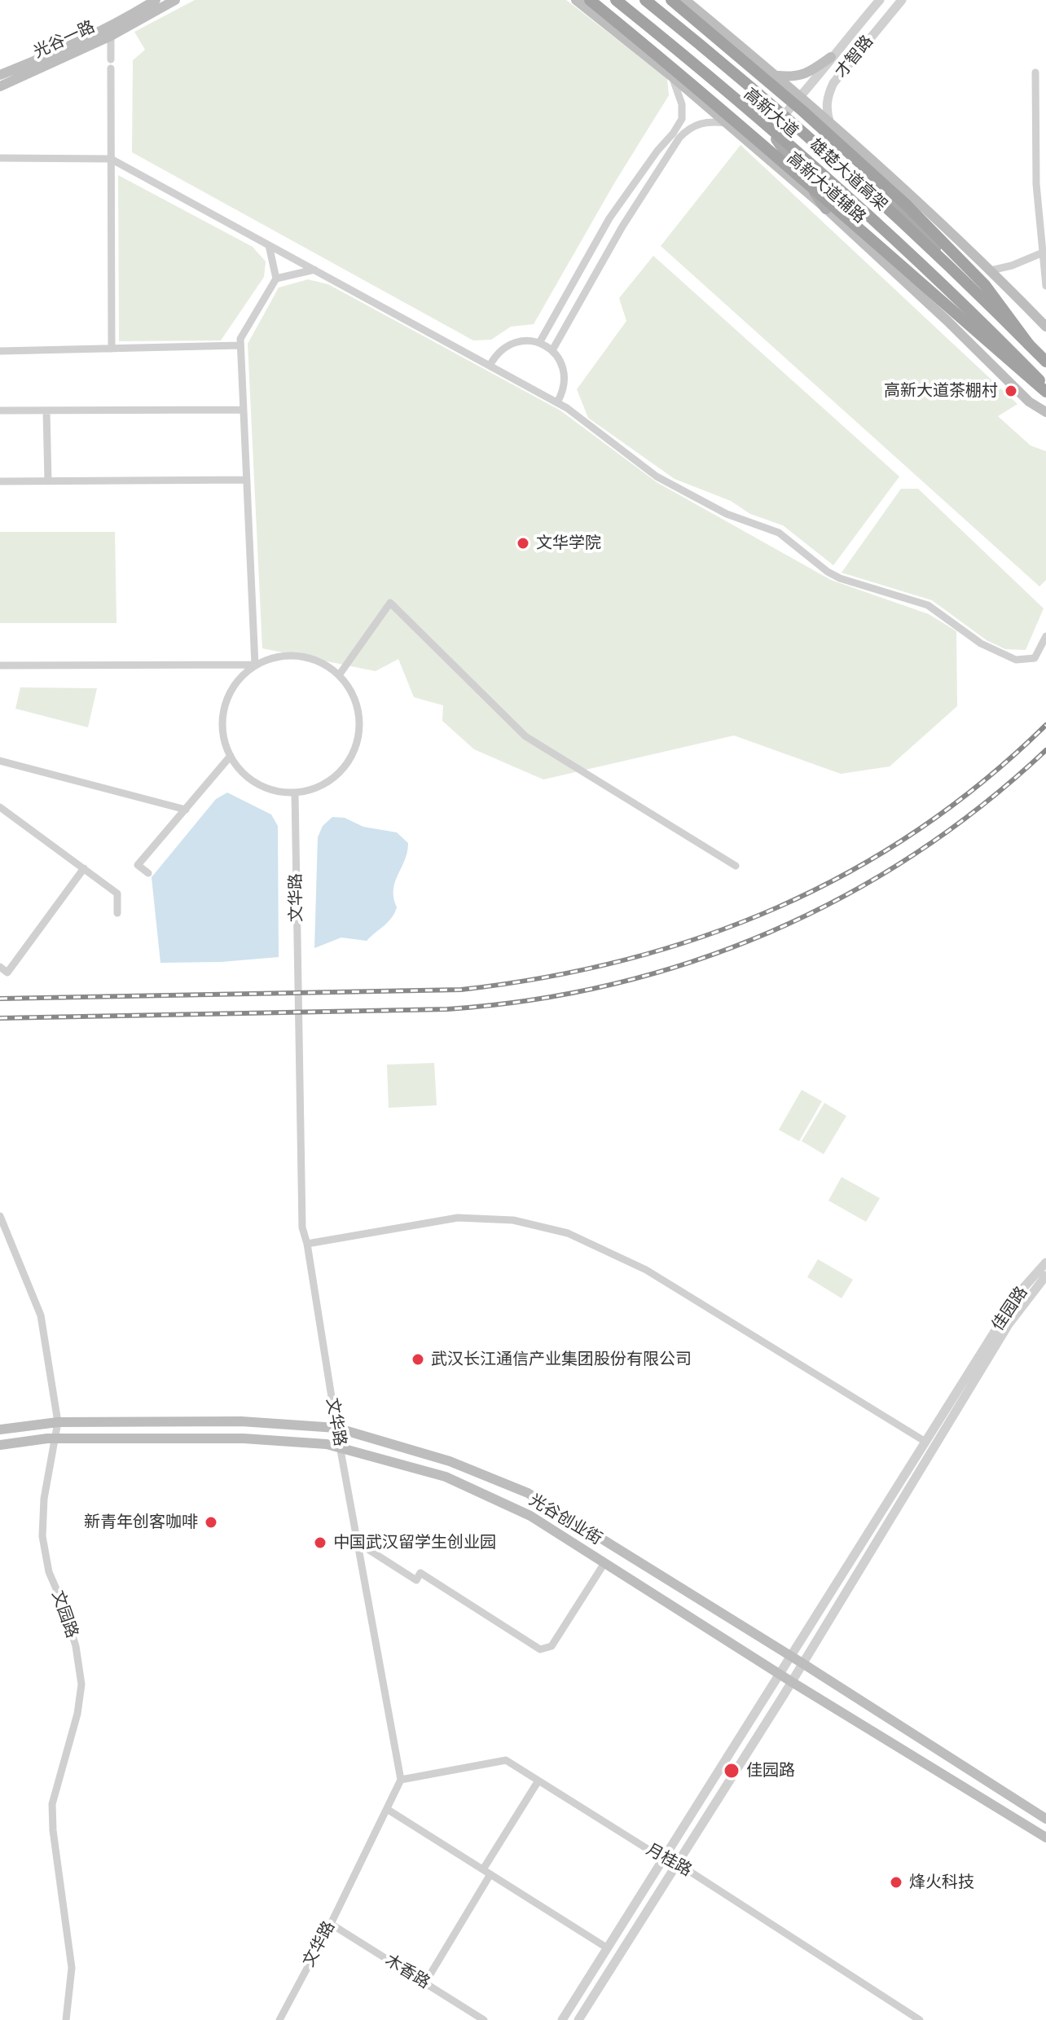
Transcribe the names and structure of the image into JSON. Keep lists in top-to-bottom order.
{
  "streets": {
    "highway": ["雄楚大道高架"],
    "main road": [
      "光谷一路",
      "高新大道",
      "高新大道辅路",
      "光谷创业街"
    ],
    "street": [
      "才智路",
      "文华路",
      "佳园路",
      "文园路",
      "月桂路",
      "木香路"
    ]
  },
  "crossings": [
    ["才智路", "高新大道"],
    ["文华路", "光谷创业街"],
    ["文华路", "月桂路"],
    ["文华路", "木香路"],
    ["佳园路", "光谷创业街"],
    ["佳园路", "月桂路"],
    ["光谷创业街", "文园路"]
  ],
  "places": [
    "高新大道茶棚村",
    "文华学院",
    "武汉长江通信产业集团股份有限公司",
    "新青年创客咖啡",
    "中国武汉留学生创业园",
    "佳园路",
    "烽火科技"
  ]
}
